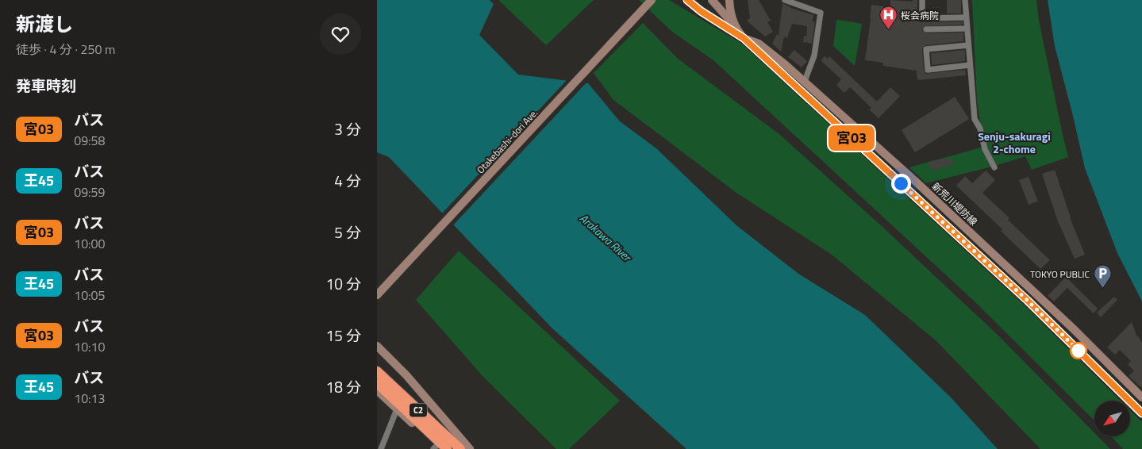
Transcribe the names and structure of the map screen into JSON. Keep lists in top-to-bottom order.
{
  "streets": {
    "highway": ["C2"],
    "main road": ["Otakebashi-dori Ave.", "新荒川堤防線"]
  },
  "districts": ["Senju-sakuragi 2-chome"],
  "water": ["Arakawa River"],
  "places": {
    "hospital": ["桜会病院"],
    "parking": ["TOKYO PUBLIC"]
  },
  "lines": ["bus line 宮03"],
  "north": "bottom left",
  "page": {
    "heading": [
      ["新渡し", "徒歩 · 4 分 · 250 m"],
      "発車時刻"
    ],
    "on_map": "宮03",
    "list": [
      {
        "mark": "宮03",
        "name": "バス",
        "note": "09:58",
        "value": "3 分"
      },
      {
        "mark": "王45",
        "name": "バス",
        "note": "09:59",
        "value": "4 分"
      },
      {
        "mark": "宮03",
        "name": "バス",
        "note": "10:00",
        "value": "5 分"
      },
      {
        "mark": "王45",
        "name": "バス",
        "note": "10:05",
        "value": "10 分"
      },
      {
        "mark": "宮03",
        "name": "バス",
        "note": "10:10",
        "value": "15 分"
      },
      {
        "mark": "王45",
        "name": "バス",
        "note": "10:13",
        "value": "18 分"
      }
    ]
  }
}
